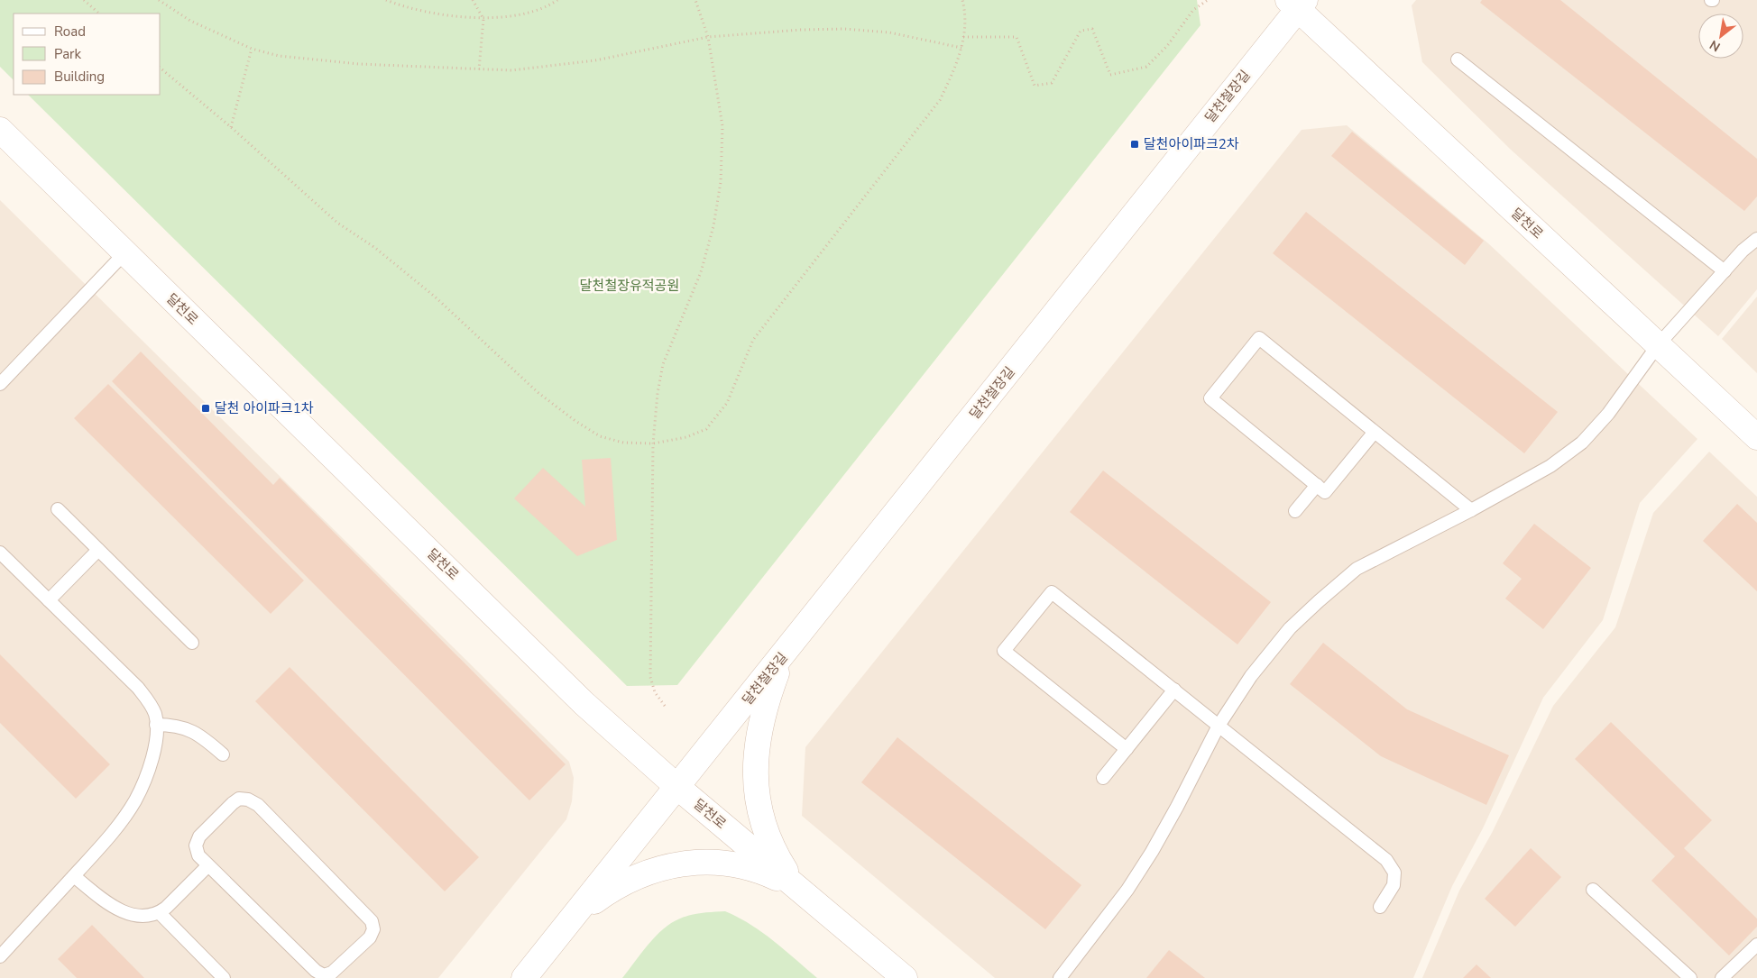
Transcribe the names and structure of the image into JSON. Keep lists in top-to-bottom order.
{
  "streets": {
    "street": ["달천철장길", "달천로"]
  },
  "crossings": [
    ["달천철장길", "달천로"]
  ],
  "parks": ["달천철장유적공원"],
  "places": {
    "transit": ["달천아이파크2차", "달천 아이파크1차"]
  },
  "legend": ["Road", "Park", "Building"],
  "north": "bottom left"
}
